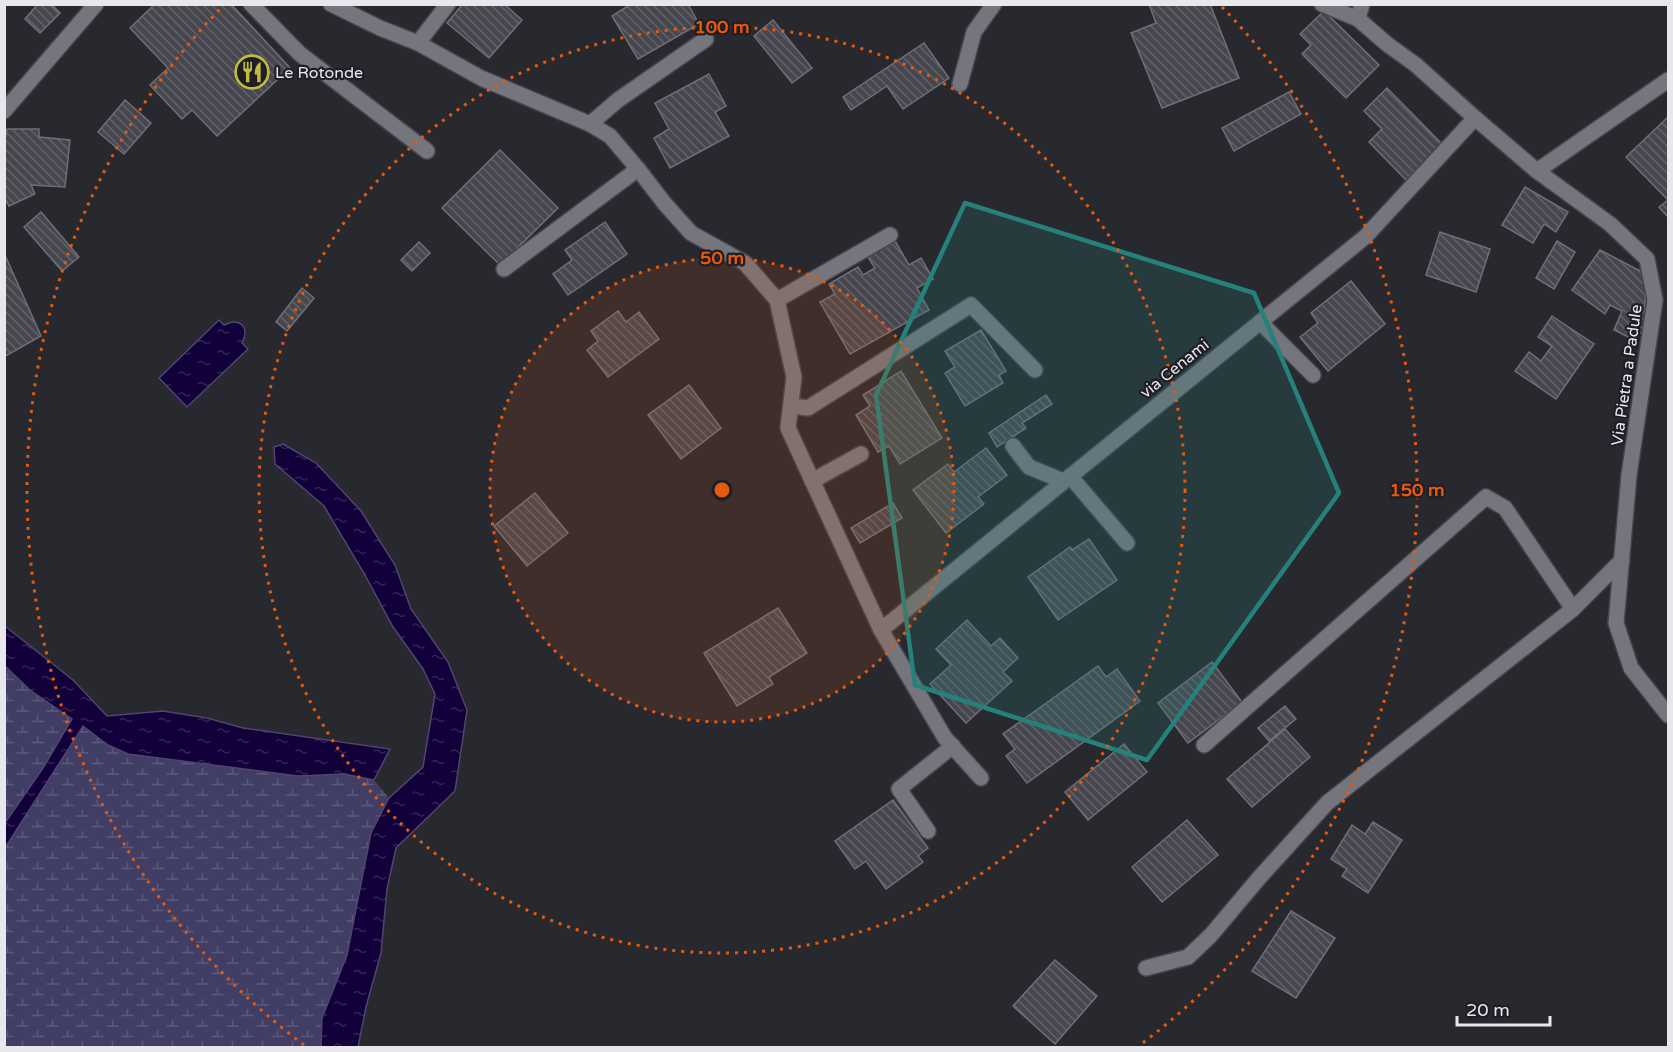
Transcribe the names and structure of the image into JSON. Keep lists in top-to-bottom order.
{
  "streets": {
    "street": ["via Cenami", "Via Pietra a Padule"]
  },
  "crossings": [
    ["via Cenami", "Via Pietra a Padule"]
  ],
  "places": {
    "restaurant": ["Le Rotonde"]
  },
  "scale_bar": "20 m",
  "rings": ["100 m", "50 m", "150 m"]
}
